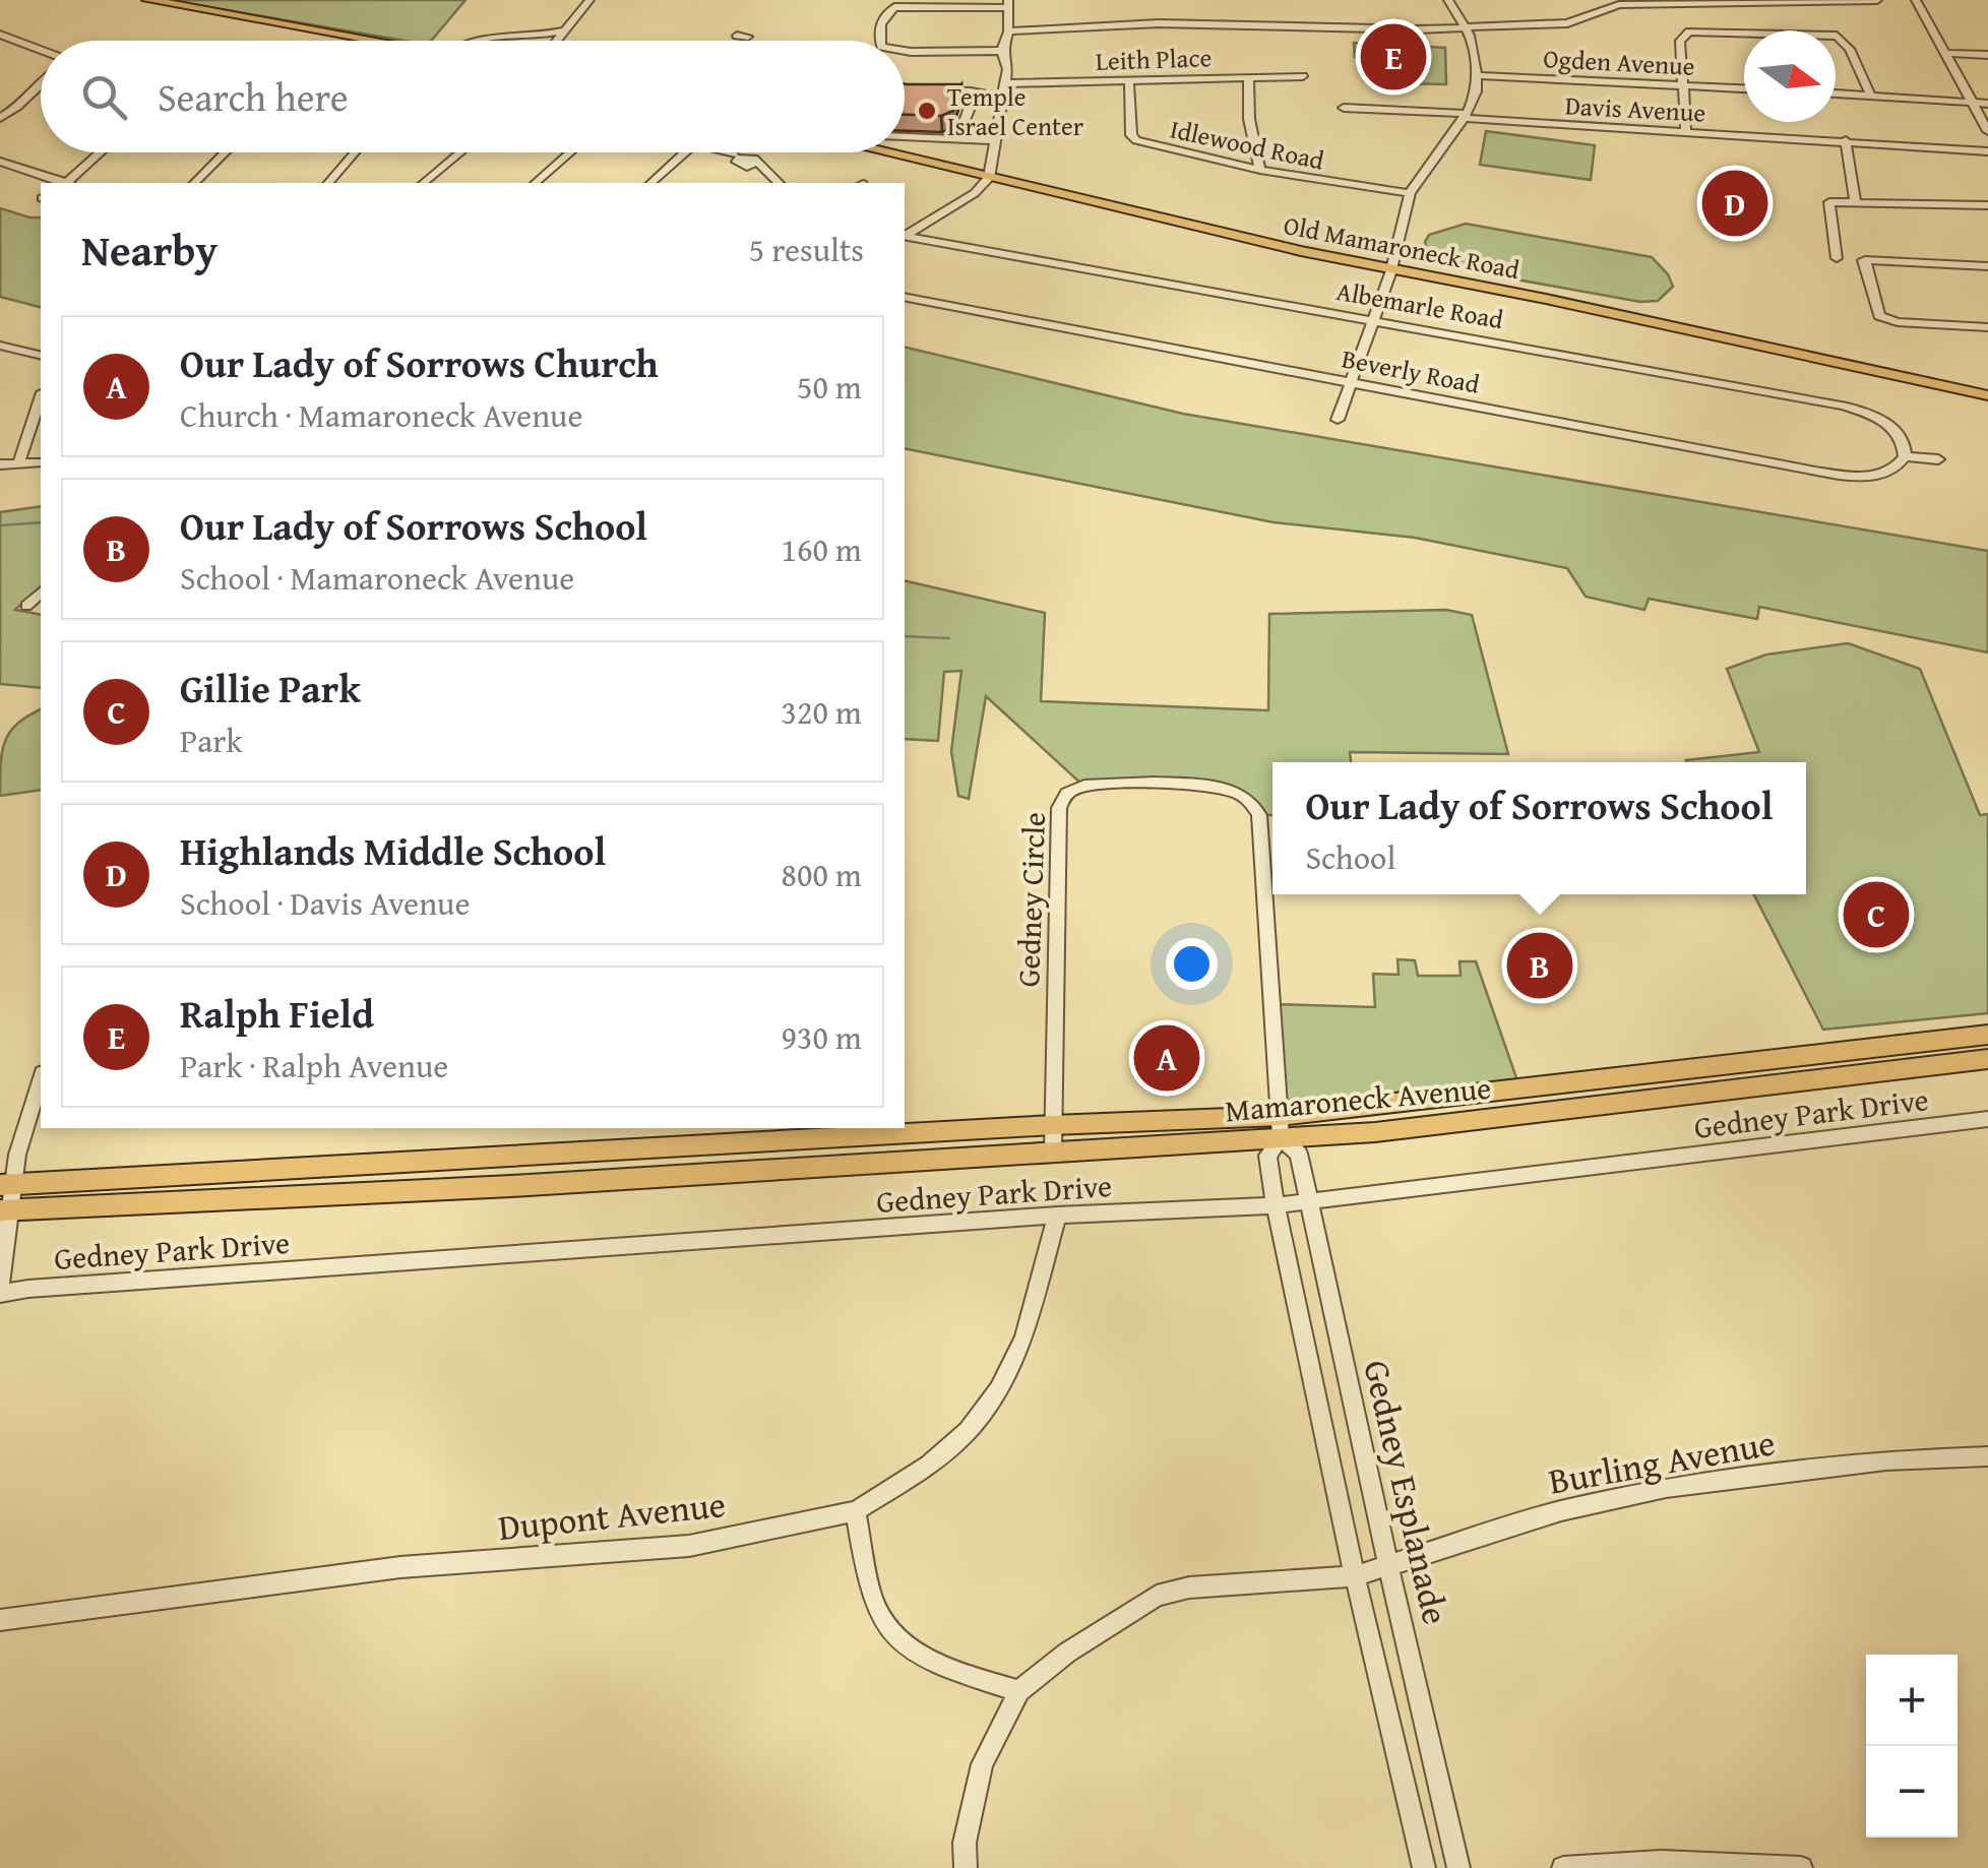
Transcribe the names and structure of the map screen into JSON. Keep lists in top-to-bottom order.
{
  "streets": {
    "main road": ["Old Mamaroneck Road", "Mamaroneck Avenue"],
    "street": [
      "Leith Place",
      "Ogden Avenue",
      "Davis Avenue",
      "Idlewood Road",
      "Albemarle Road",
      "Beverly Road",
      "Gedney Circle",
      "Gedney Park Drive",
      "Burling Avenue",
      "Gedney Esplanade",
      "Dupont Avenue"
    ]
  },
  "crossings": [
    ["Leith Place", "Idlewood Road"],
    ["Albemarle Road", "Beverly Road"],
    ["Gedney Circle", "Mamaroneck Avenue"],
    ["Gedney Circle", "Gedney Esplanade"],
    ["Mamaroneck Avenue", "Gedney Esplanade"],
    ["Gedney Park Drive", "Gedney Esplanade"],
    ["Gedney Park Drive", "Dupont Avenue"],
    ["Burling Avenue", "Gedney Esplanade"]
  ],
  "places": ["Temple Israel Center"],
  "north": "right",
  "page": {
    "pins": [
      "E",
      "D",
      "C",
      "B",
      "A"
    ],
    "search": "Search here",
    "heading": ["Nearby", "5 results"],
    "list": [
      {
        "mark": "A",
        "name": "Our Lady of Sorrows Church",
        "note": "Church · Mamaroneck Avenue",
        "value": "50 m"
      },
      {
        "mark": "B",
        "name": "Our Lady of Sorrows School",
        "note": "School · Mamaroneck Avenue",
        "value": "160 m"
      },
      {
        "mark": "C",
        "name": "Gillie Park",
        "note": "Park",
        "value": "320 m"
      },
      {
        "mark": "D",
        "name": "Highlands Middle School",
        "note": "School · Davis Avenue",
        "value": "800 m"
      },
      {
        "mark": "E",
        "name": "Ralph Field",
        "note": "Park · Ralph Avenue",
        "value": "930 m"
      }
    ],
    "popup": ["Our Lady of Sorrows School", "School"],
    "map_buttons": ["+", "−"]
  }
}
